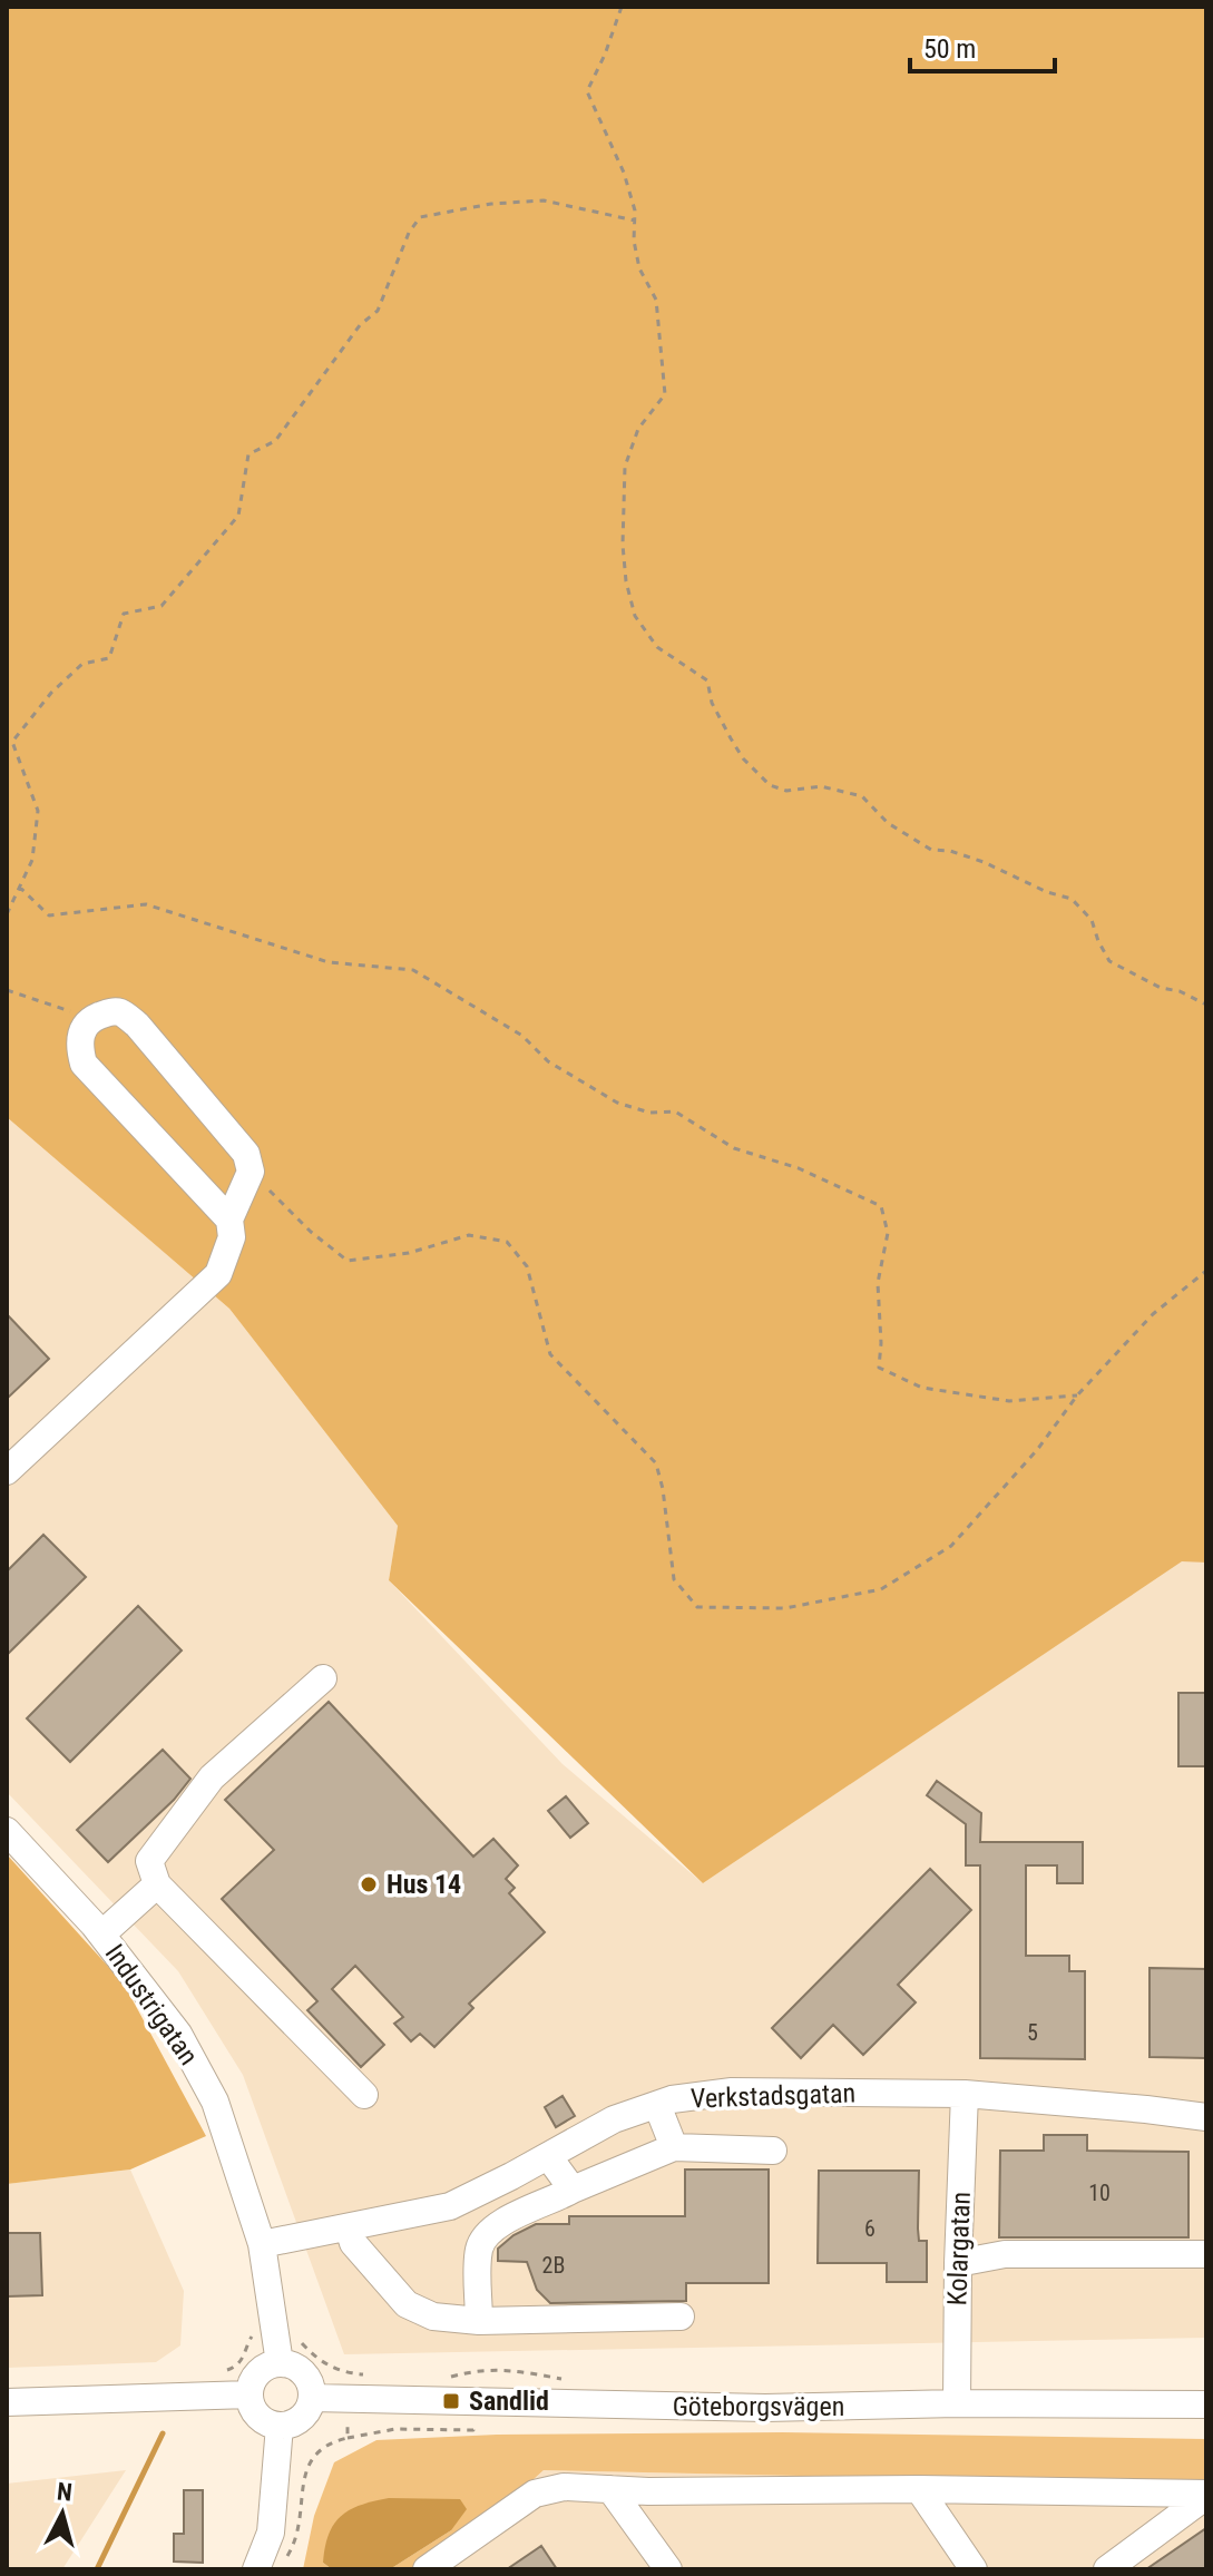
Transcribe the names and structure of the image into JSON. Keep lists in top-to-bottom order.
{
  "streets": {
    "street": [
      "Industrigatan",
      "Verkstadsgatan",
      "Kolargatan",
      "Göteborgsvägen"
    ]
  },
  "crossings": [
    ["Industrigatan", "Verkstadsgatan"],
    ["Industrigatan", "Göteborgsvägen"],
    ["Verkstadsgatan", "Kolargatan"],
    ["Kolargatan", "Göteborgsvägen"]
  ],
  "places": {
    "other": ["Hus 14"],
    "transit": ["Sandlid"]
  },
  "house_numbers": [
    "5",
    "10",
    "6",
    "2B"
  ],
  "scale_bar": "50 m",
  "north": "top"
}
